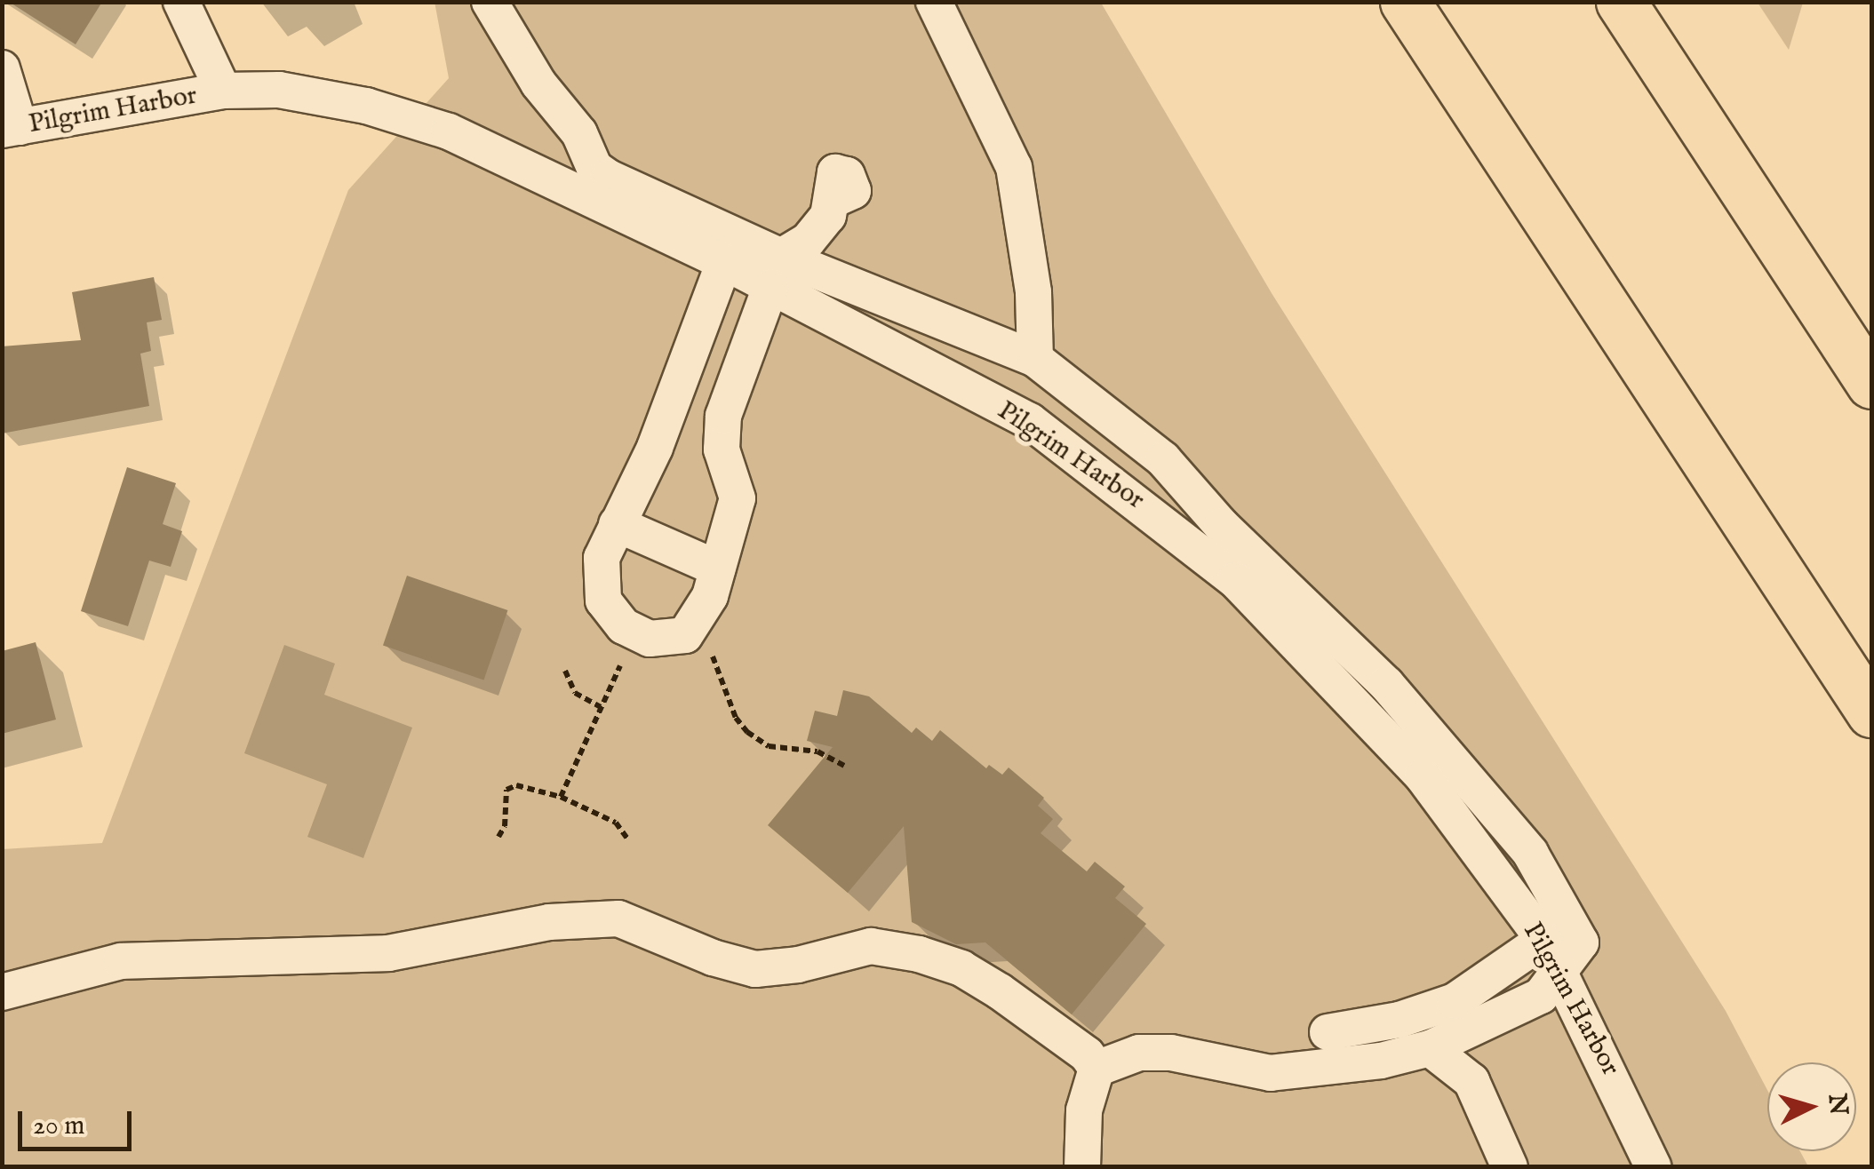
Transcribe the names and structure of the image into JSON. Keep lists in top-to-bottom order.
{
  "streets": {
    "street": ["Pilgrim Harbor"]
  },
  "scale_bar": "20 m",
  "north": "right"
}
